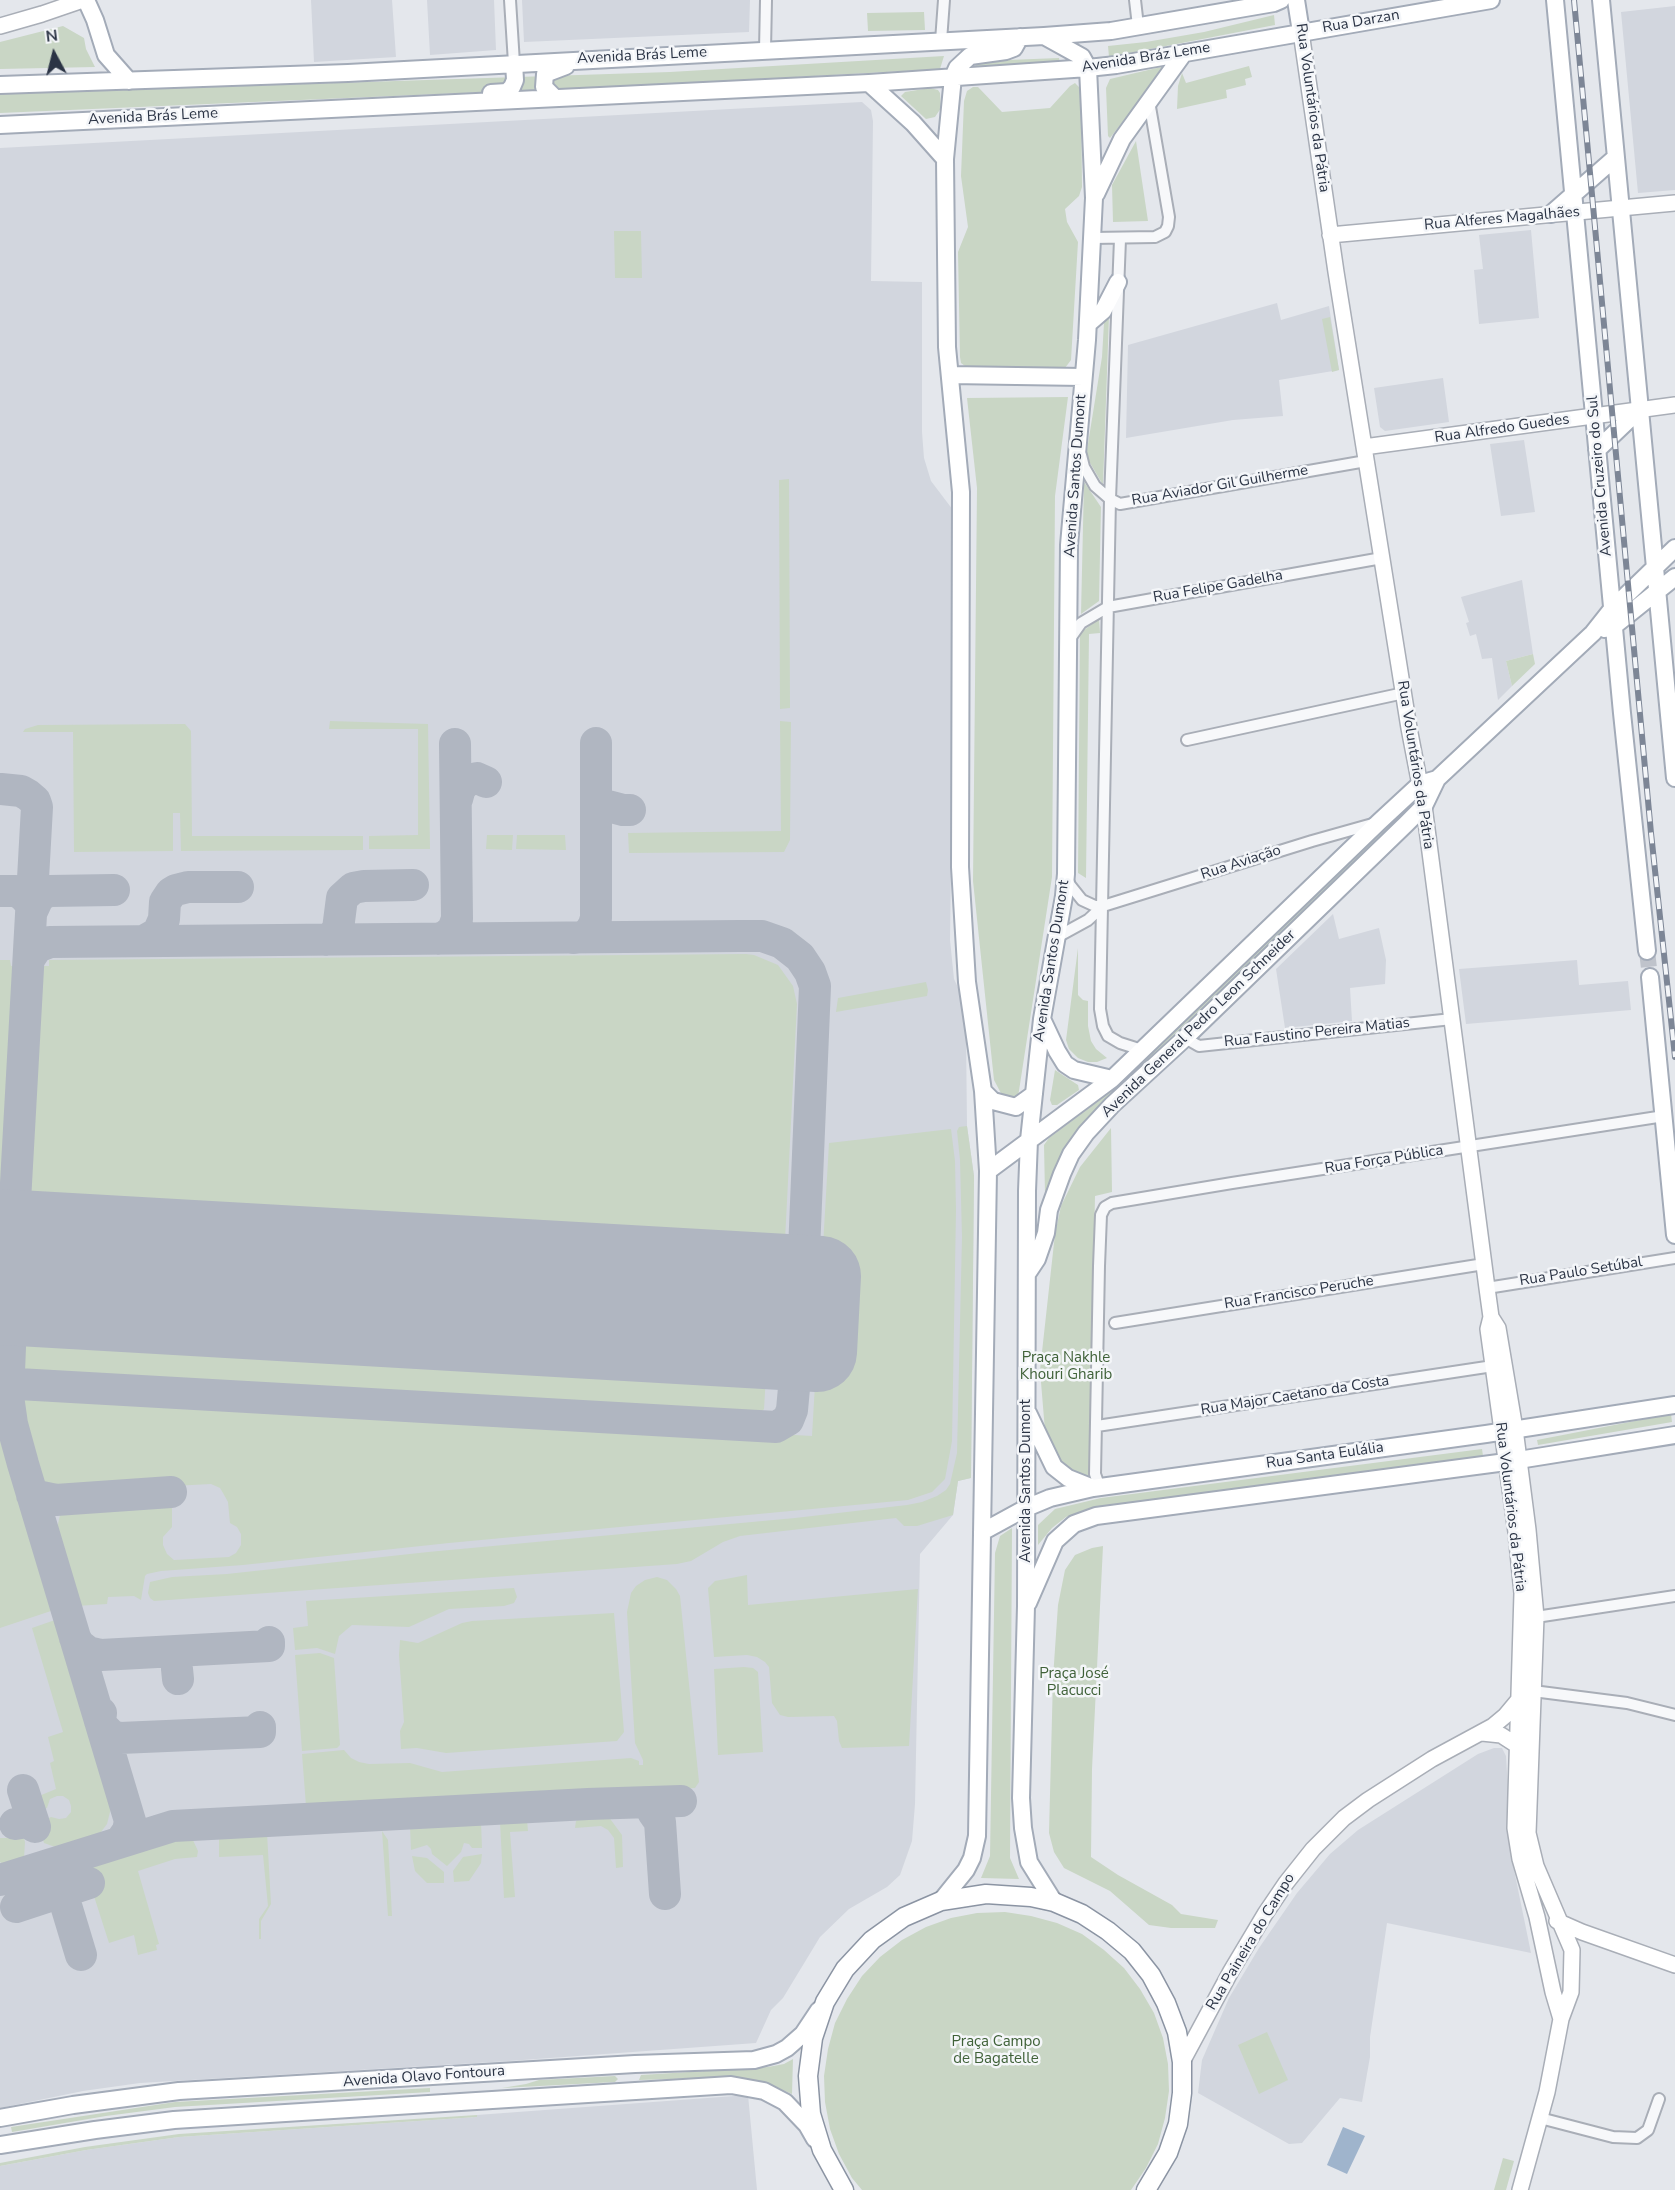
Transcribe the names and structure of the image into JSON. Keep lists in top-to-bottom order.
{
  "streets": {
    "main road": [
      "Rua Darzan",
      "Avenida Brás Leme",
      "Avenida Bráz Leme",
      "Rua Voluntários da Pátria",
      "Rua Alferes Magalhães",
      "Rua Alfredo Guedes",
      "Avenida Santos Dumont",
      "Avenida Cruzeiro do Sul",
      "Avenida General Pedro Leon Schneider",
      "Rua Santa Eulália",
      "Rua Paineira do Campo",
      "Avenida Olavo Fontoura"
    ],
    "street": [
      "Rua Aviador Gil Guilherme",
      "Rua Felipe Gadelha",
      "Rua Aviação",
      "Rua Faustino Pereira Matias",
      "Rua Força Pública",
      "Rua Paulo Setúbal",
      "Rua Francisco Peruche",
      "Rua Major Caetano da Costa"
    ]
  },
  "crossings": [
    ["Rua Darzan", "Avenida Bráz Leme"],
    ["Rua Darzan", "Rua Voluntários da Pátria"],
    ["Avenida Brás Leme", "Avenida Bráz Leme"],
    ["Avenida Bráz Leme", "Rua Voluntários da Pátria"],
    ["Avenida Bráz Leme", "Avenida Santos Dumont"],
    ["Rua Voluntários da Pátria", "Rua Alferes Magalhães"],
    ["Rua Voluntários da Pátria", "Rua Alfredo Guedes"],
    ["Rua Voluntários da Pátria", "Rua Aviador Gil Guilherme"],
    ["Rua Voluntários da Pátria", "Rua Felipe Gadelha"],
    ["Rua Voluntários da Pátria", "Avenida General Pedro Leon Schneider"],
    ["Rua Voluntários da Pátria", "Rua Faustino Pereira Matias"],
    ["Rua Voluntários da Pátria", "Rua Força Pública"],
    ["Rua Voluntários da Pátria", "Rua Paulo Setúbal"],
    ["Rua Voluntários da Pátria", "Rua Francisco Peruche"],
    ["Rua Voluntários da Pátria", "Rua Major Caetano da Costa"],
    ["Rua Voluntários da Pátria", "Rua Santa Eulália"],
    ["Rua Voluntários da Pátria", "Rua Paineira do Campo"],
    ["Rua Alferes Magalhães", "Avenida Cruzeiro do Sul"],
    ["Rua Alfredo Guedes", "Avenida Cruzeiro do Sul"],
    ["Rua Alfredo Guedes", "Rua Aviador Gil Guilherme"],
    ["Avenida Santos Dumont", "Rua Aviador Gil Guilherme"],
    ["Avenida Santos Dumont", "Rua Felipe Gadelha"],
    ["Avenida Santos Dumont", "Rua Aviação"],
    ["Avenida Santos Dumont", "Avenida General Pedro Leon Schneider"],
    ["Avenida Santos Dumont", "Rua Santa Eulália"],
    ["Rua Aviação", "Avenida General Pedro Leon Schneider"],
    ["Avenida General Pedro Leon Schneider", "Rua Faustino Pereira Matias"],
    ["Rua Força Pública", "Rua Major Caetano da Costa"]
  ],
  "parks": ["Praça Nakhle Khouri Gharib", "Praça José Placucci", "Praça Campo de Bagatelle"],
  "north": "top"
}
